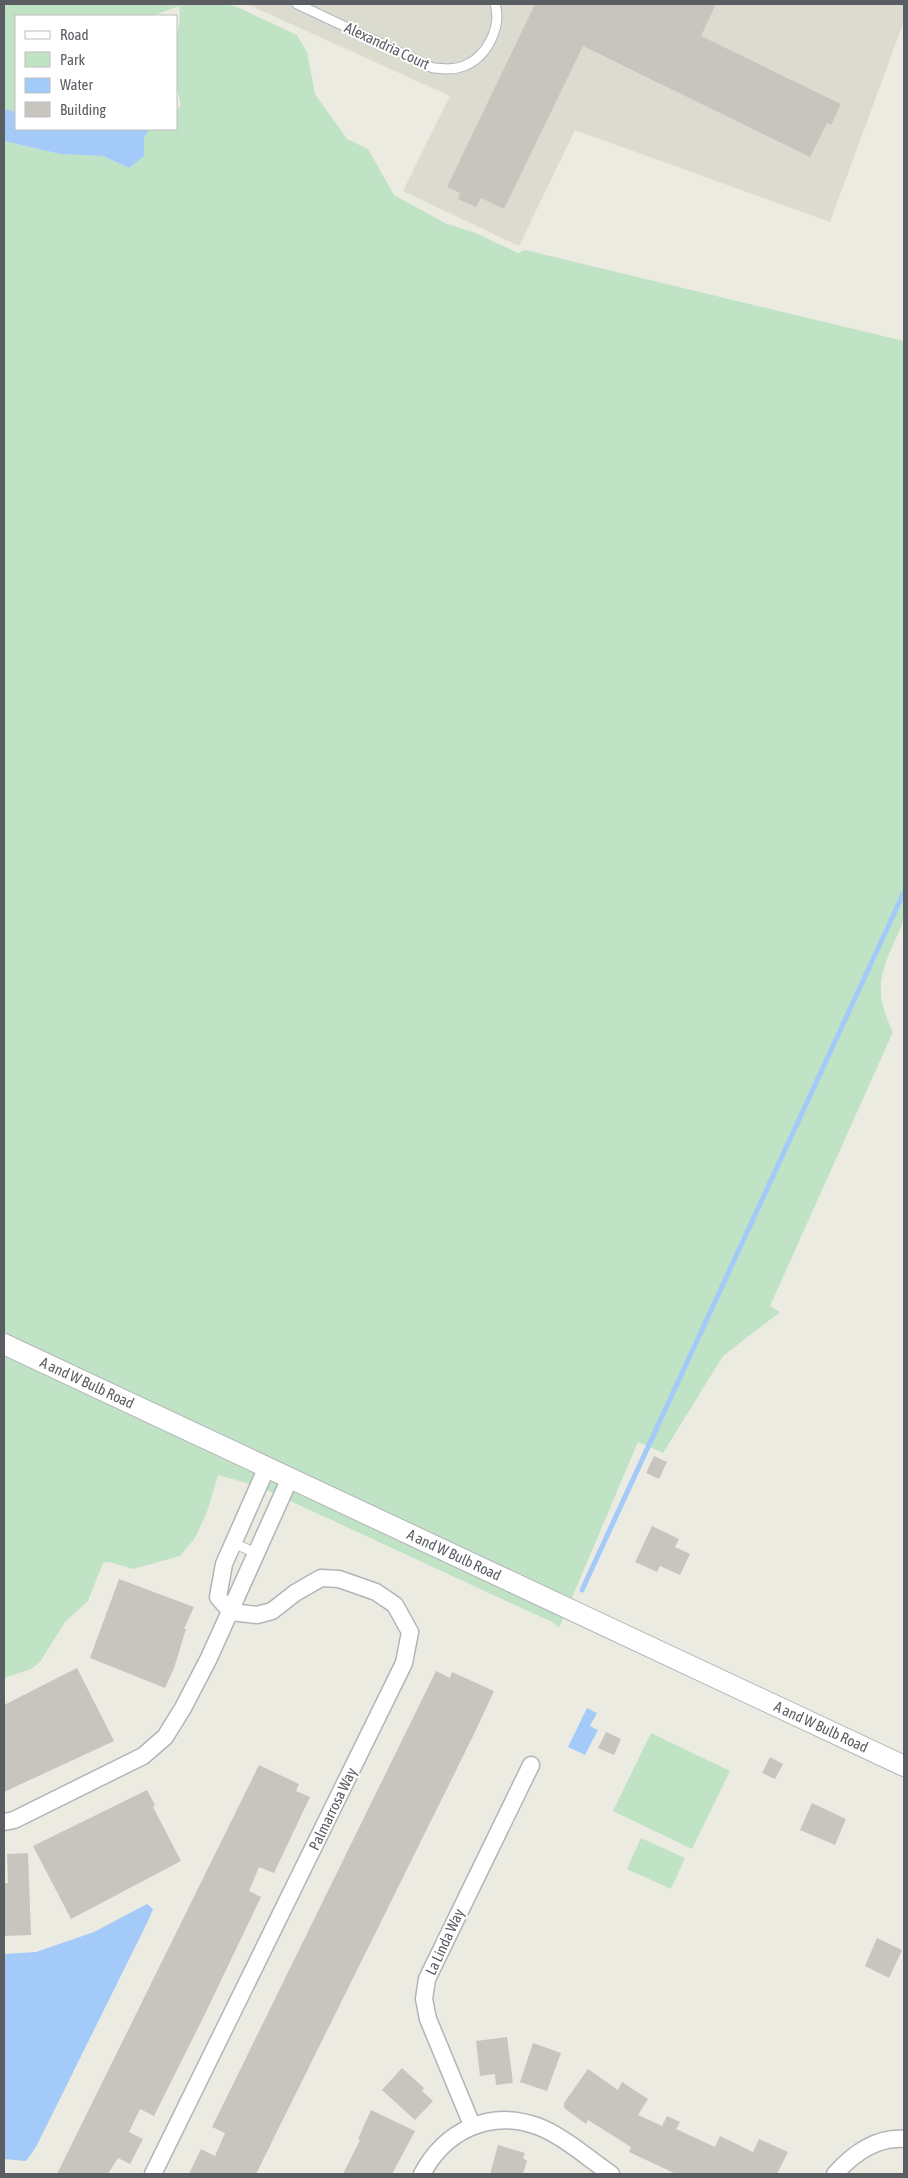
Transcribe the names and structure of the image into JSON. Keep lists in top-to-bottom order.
{
  "streets": {
    "street": ["A and W Bulb Road", "Palmarrosa Way", "La Linda Way"],
    "lane": ["Alexandria Court"]
  },
  "legend": [
    "Road",
    "Park",
    "Water",
    "Building"
  ]
}
